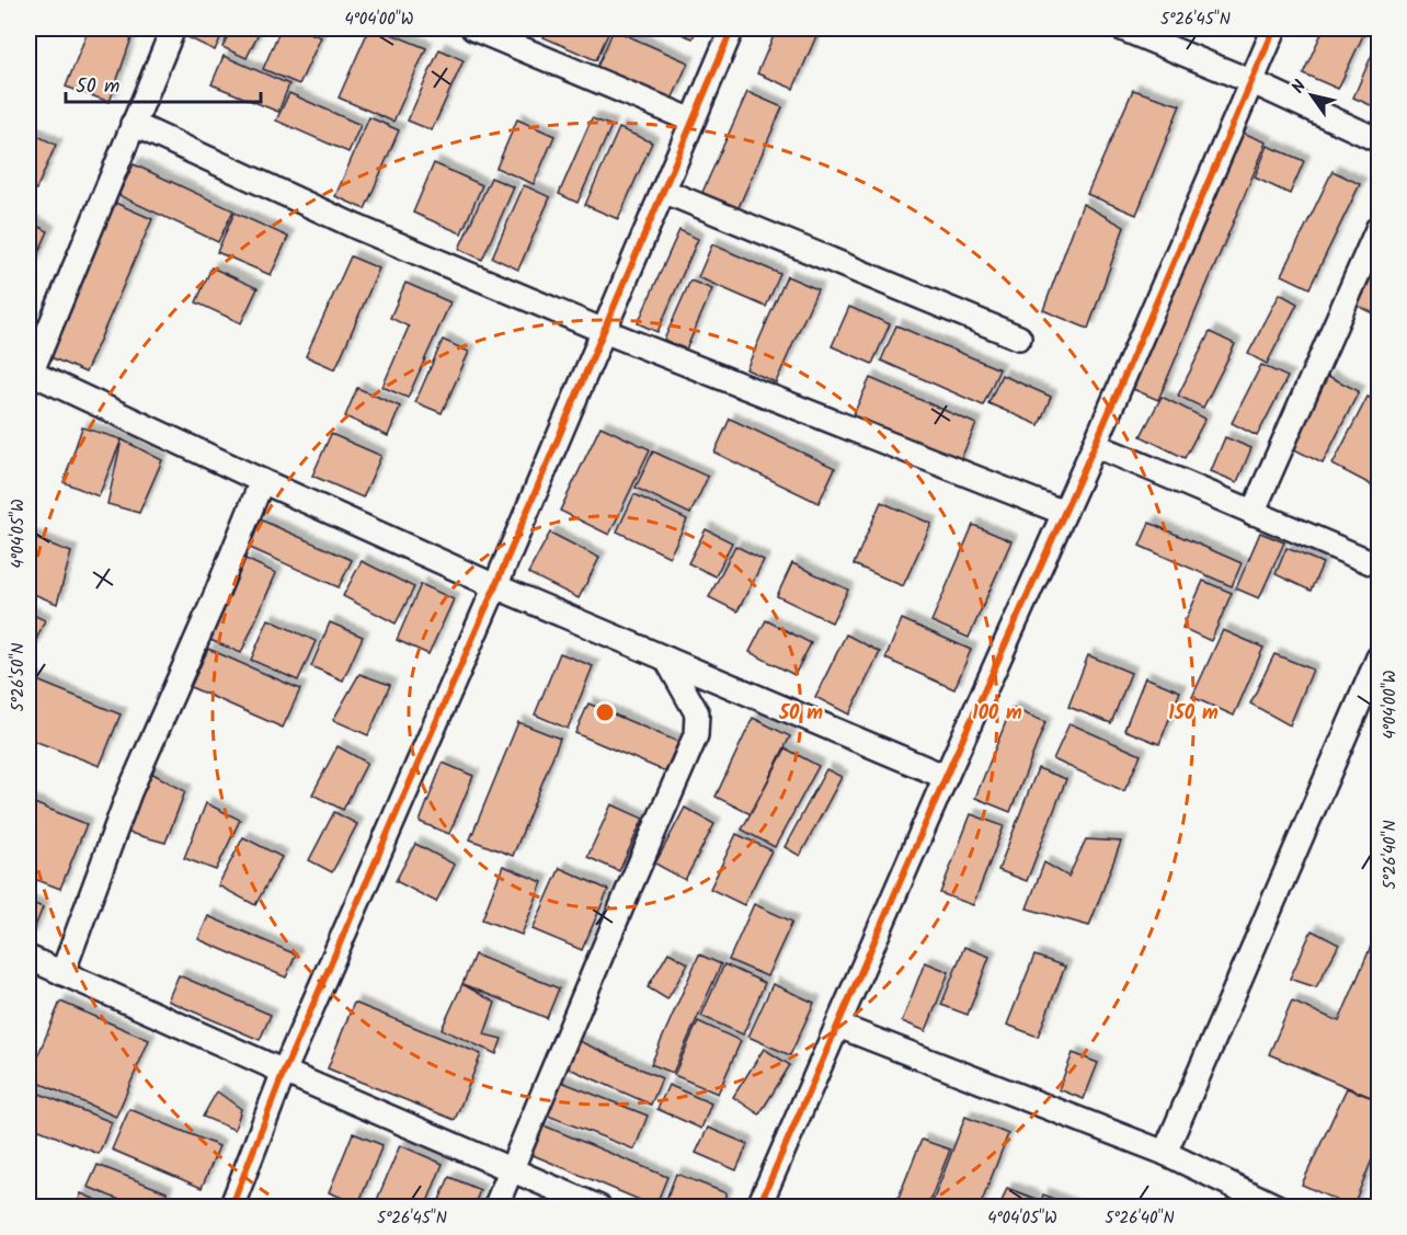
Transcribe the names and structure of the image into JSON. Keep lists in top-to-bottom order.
{
  "scale_bar": "50 m",
  "north": "top left",
  "coordinates": [
    "4°04'00\"W",
    "5°26'45\"N",
    "4°04'05\"W",
    "5°26'50\"N",
    "5°26'40\"N"
  ],
  "rings": ["50 m", "100 m", "150 m"]
}
